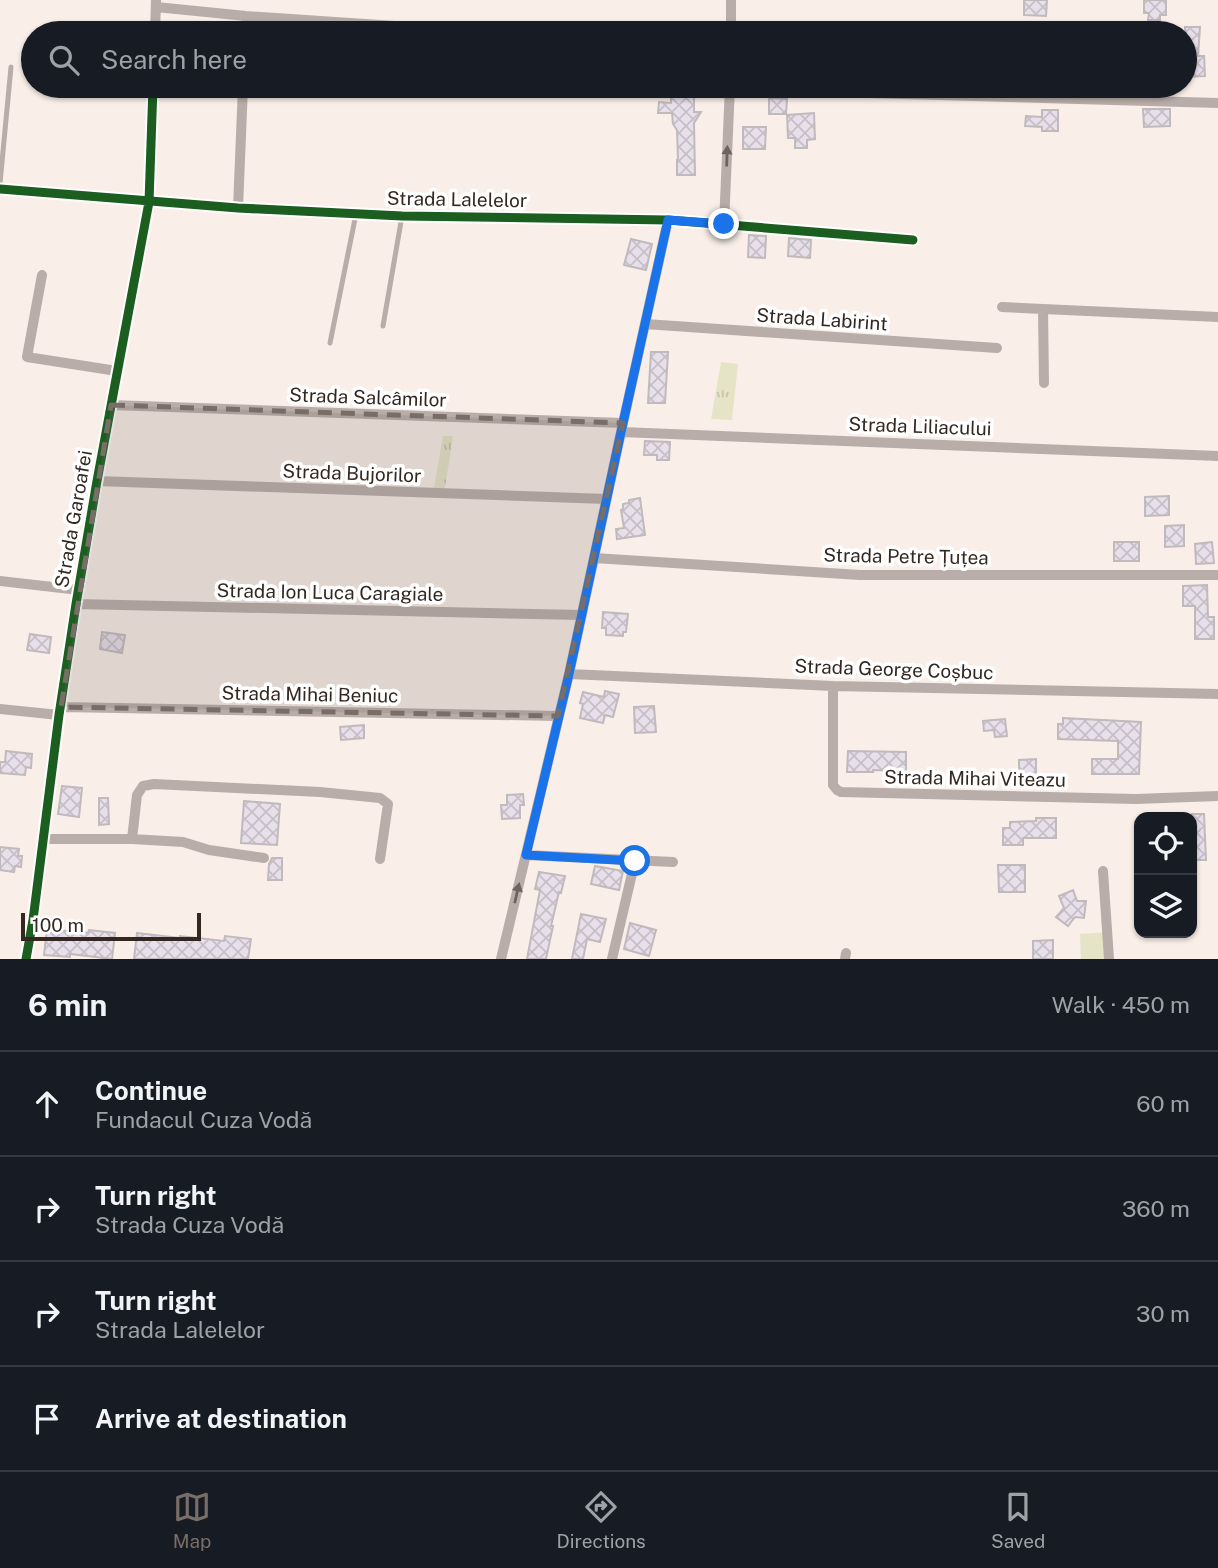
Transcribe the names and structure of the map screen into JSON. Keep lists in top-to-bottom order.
{
  "streets": {
    "street": [
      "Strada Lalelelor",
      "Strada Labirint",
      "Strada Salcâmilor",
      "Strada Liliacului",
      "Strada Bujorilor",
      "Strada Garoafei",
      "Strada Petre Țuțea",
      "Strada Ion Luca Caragiale",
      "Strada George Coșbuc",
      "Strada Mihai Beniuc",
      "Strada Mihai Viteazu"
    ]
  },
  "crossings": [
    ["Strada Lalelelor", "Strada Garoafei"],
    ["Strada Salcâmilor", "Strada Liliacului"],
    ["Strada Salcâmilor", "Strada Garoafei"],
    ["Strada Bujorilor", "Strada Garoafei"],
    ["Strada Garoafei", "Strada Ion Luca Caragiale"],
    ["Strada Garoafei", "Strada Mihai Beniuc"],
    ["Strada George Coșbuc", "Strada Mihai Viteazu"]
  ],
  "scale_bar": "100 m",
  "page": {
    "search": "Search here",
    "scale": "100 m",
    "heading": ["6 min", "Walk · 450 m"],
    "list": [
      ["Continue", "Fundacul Cuza Vodă", "60 m"],
      ["Turn right", "Strada Cuza Vodă", "360 m"],
      ["Turn right", "Strada Lalelelor", "30 m"],
      "Arrive at destination"
    ],
    "nav": ["Map", "Directions", "Saved"]
  }
}
